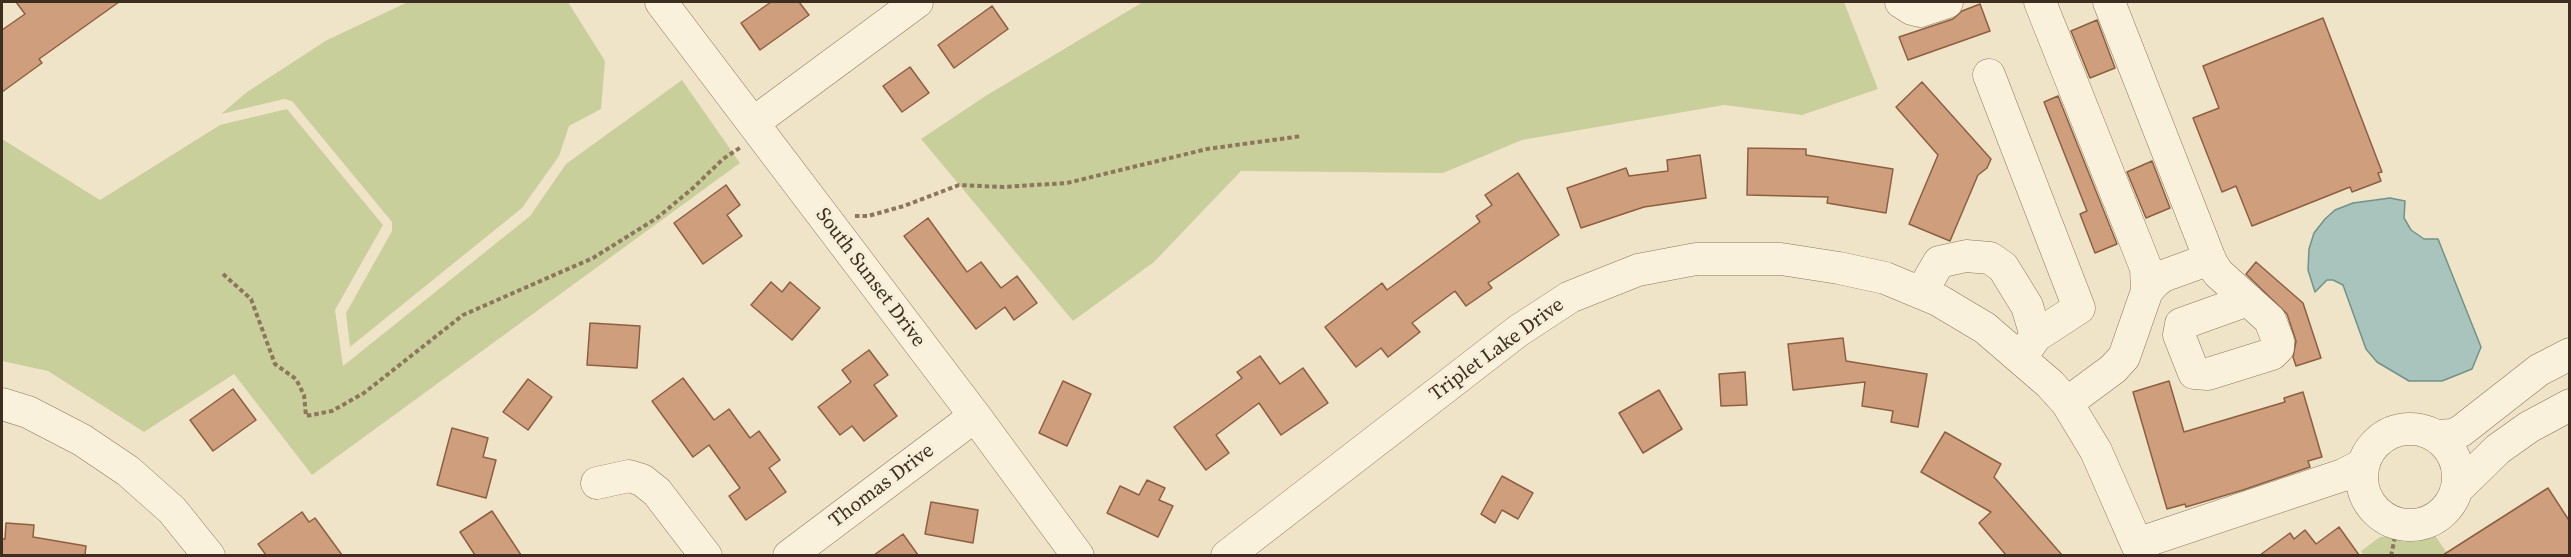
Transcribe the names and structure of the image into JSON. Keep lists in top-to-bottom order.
{
  "streets": {
    "street": ["South Sunset Drive", "Triplet Lake Drive", "Thomas Drive"]
  },
  "crossings": [
    ["South Sunset Drive", "Thomas Drive"]
  ]
}
